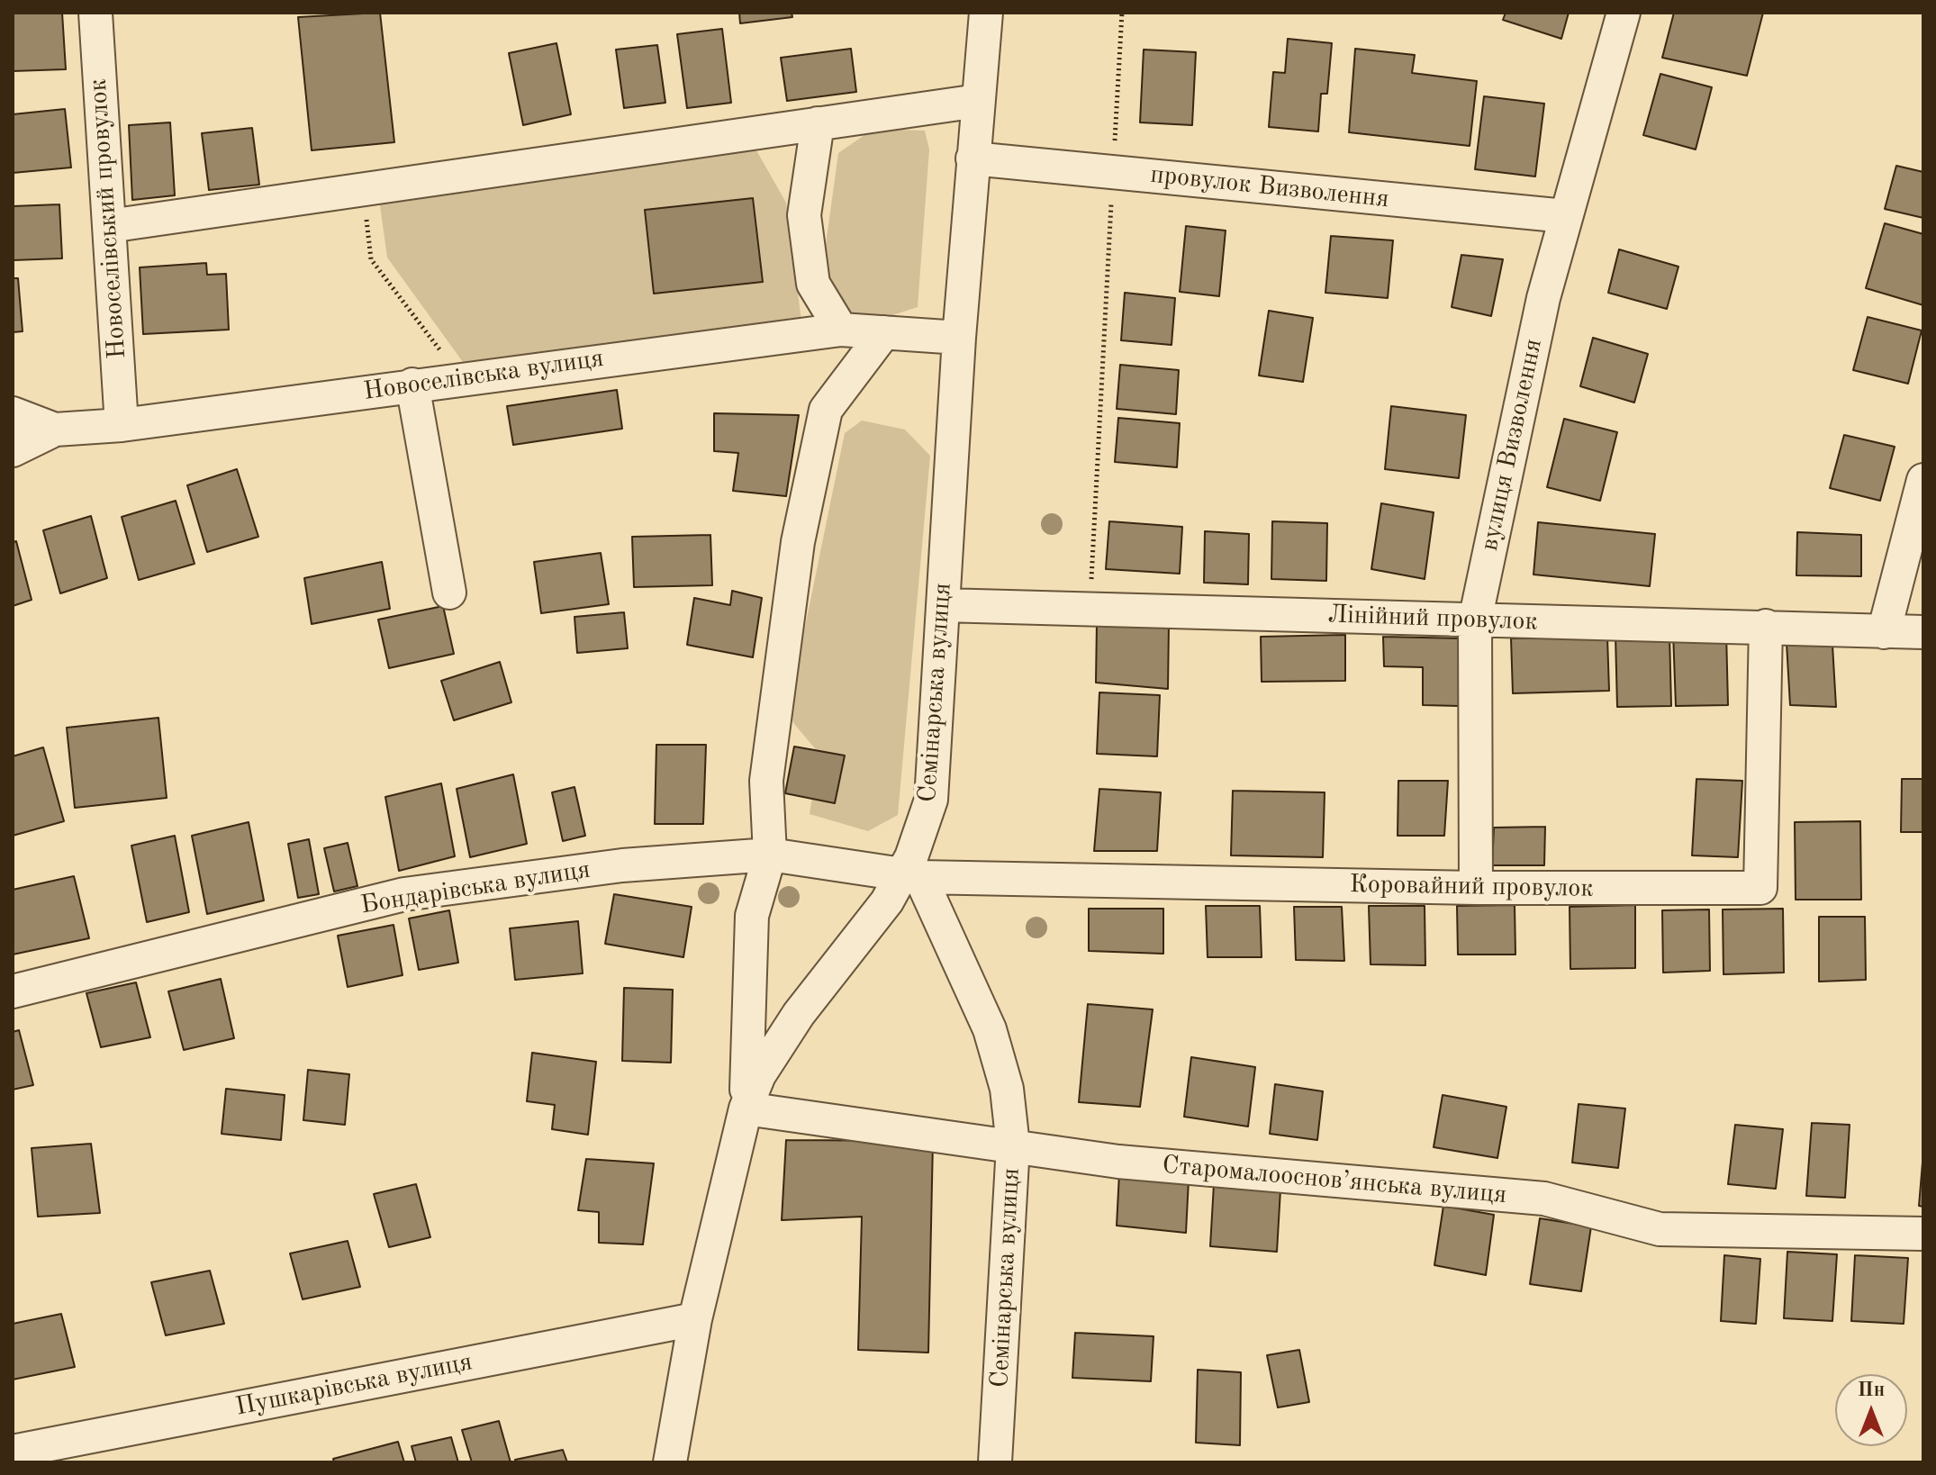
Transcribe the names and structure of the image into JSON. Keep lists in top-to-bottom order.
{
  "streets": {
    "street": [
      "провулок Визволення",
      "Новоселівський провулок",
      "Новоселівська вулиця",
      "вулиця Визволення",
      "Лінійний провулок",
      "Семінарська вулиця",
      "Коровайний провулок",
      "Бондарівська вулиця",
      "Старомалооснов’янська вулиця",
      "Пушкарівська вулиця"
    ]
  },
  "crossings": [
    ["провулок Визволення", "вулиця Визволення"],
    ["провулок Визволення", "Семінарська вулиця"],
    ["Новоселівський провулок", "Новоселівська вулиця"],
    ["Новоселівська вулиця", "Семінарська вулиця"],
    ["вулиця Визволення", "Лінійний провулок"],
    ["вулиця Визволення", "Коровайний провулок"],
    ["Лінійний провулок", "Семінарська вулиця"],
    ["Лінійний провулок", "Коровайний провулок"],
    ["Семінарська вулиця", "Коровайний провулок"],
    ["Семінарська вулиця", "Бондарівська вулиця"],
    ["Семінарська вулиця", "Старомалооснов’янська вулиця"],
    ["Коровайний провулок", "Бондарівська вулиця"]
  ],
  "north": "top"
}
